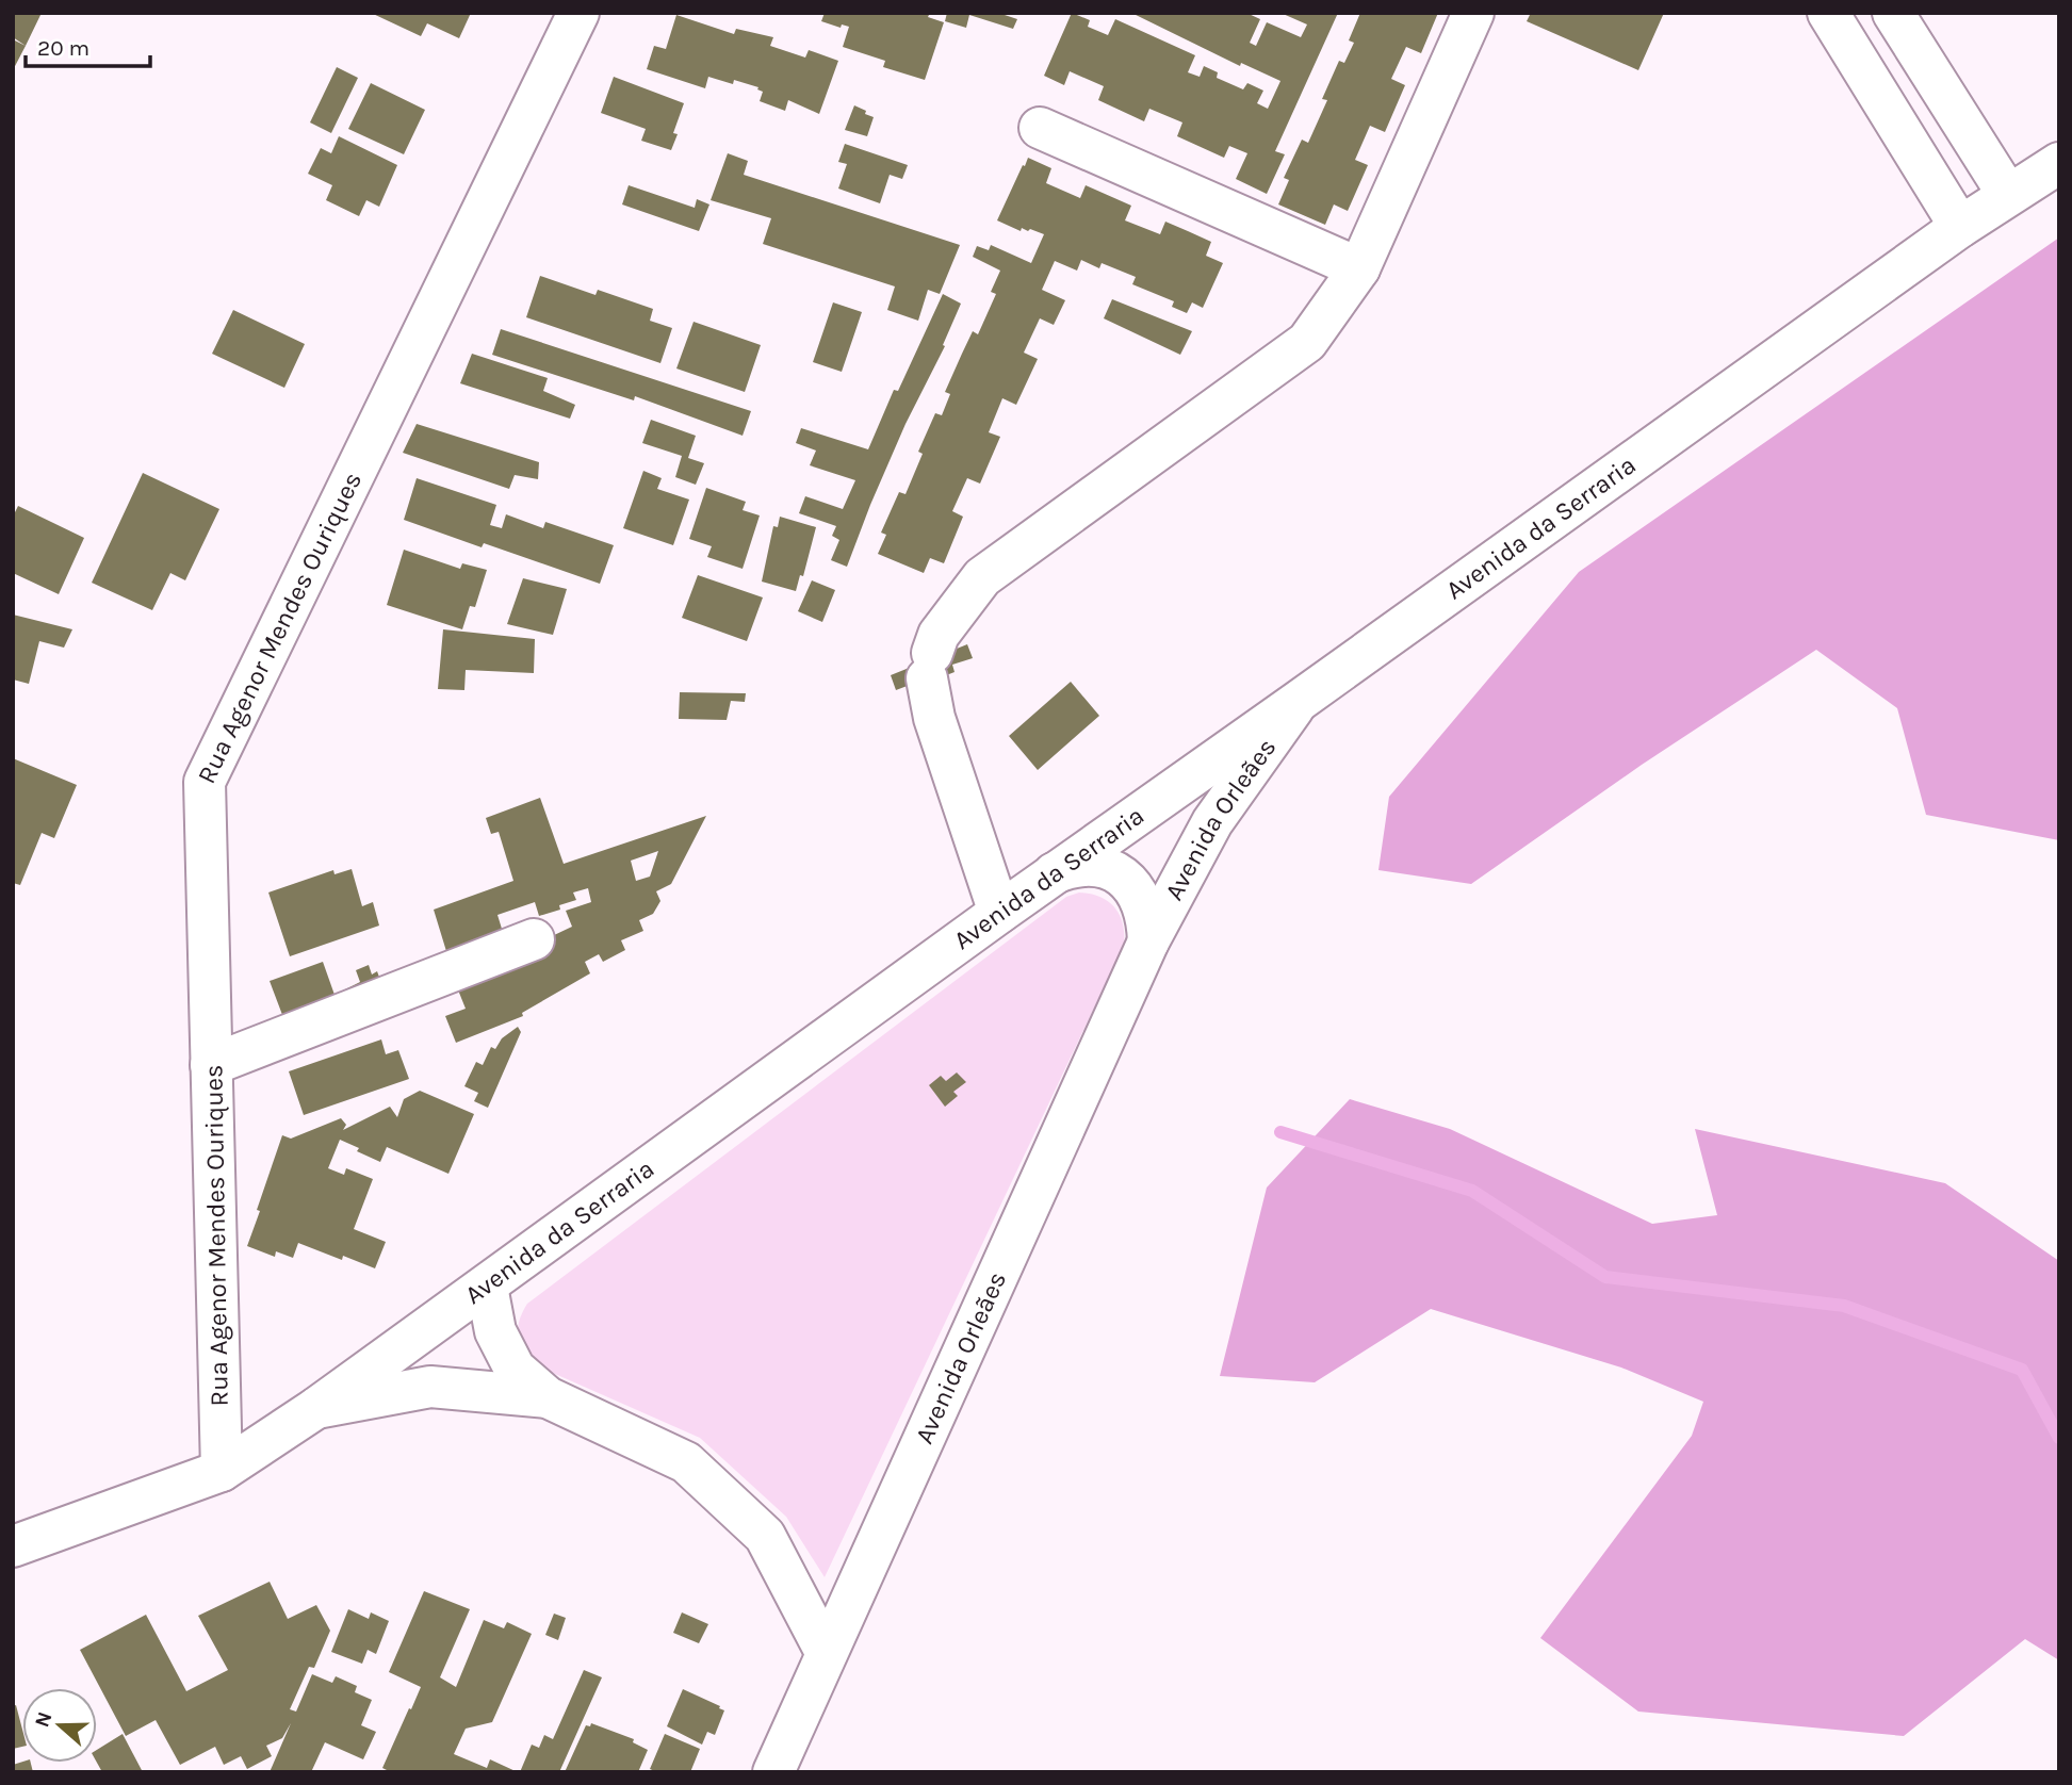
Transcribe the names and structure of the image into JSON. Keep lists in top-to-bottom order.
{
  "streets": {
    "street": ["Avenida da Serraria", "Rua Agenor Mendes Ouriques", "Avenida Orleães"]
  },
  "crossings": [
    ["Avenida da Serraria", "Rua Agenor Mendes Ouriques"],
    ["Avenida da Serraria", "Avenida Orleães"]
  ],
  "scale_bar": "20 m",
  "north": "left"
}
